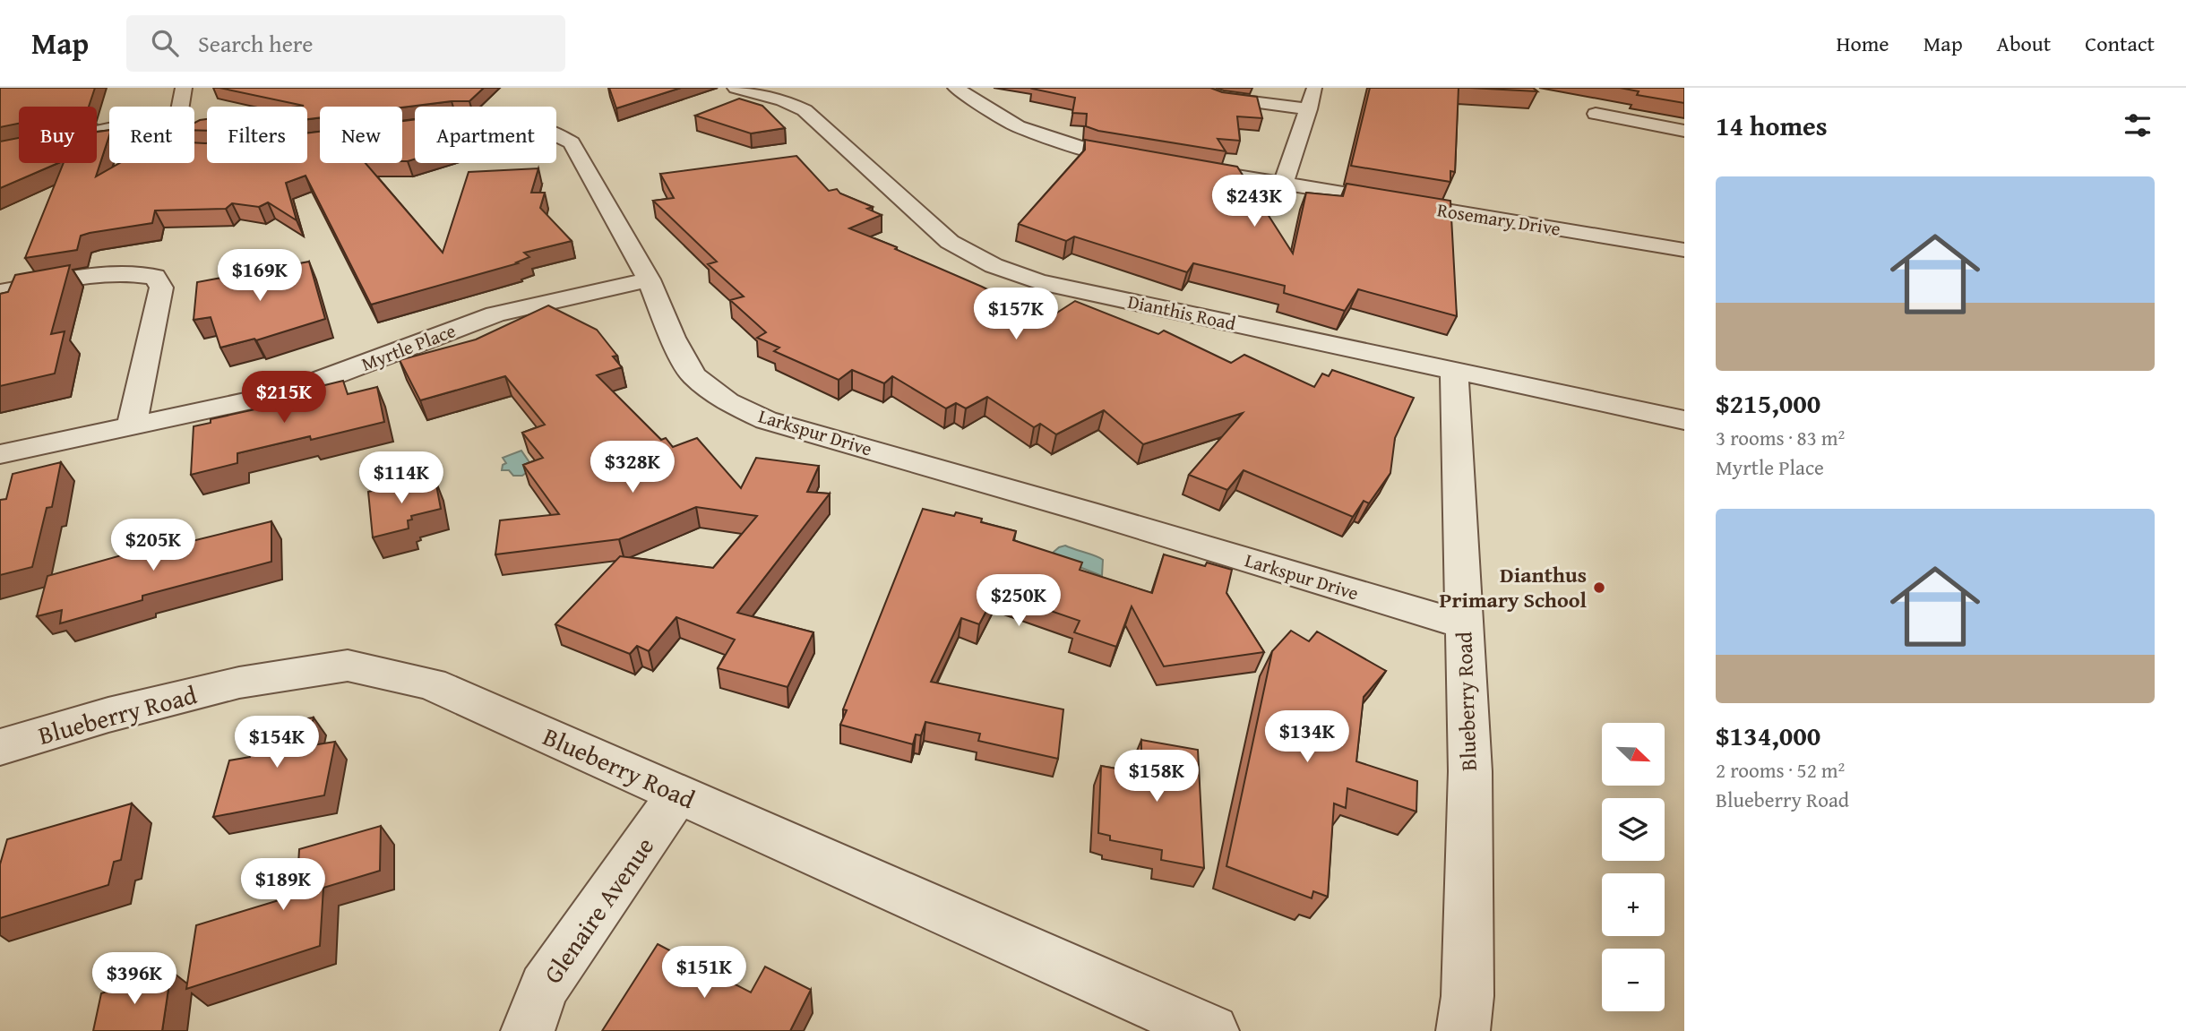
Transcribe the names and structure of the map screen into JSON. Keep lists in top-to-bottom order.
{
  "streets": {
    "street": [
      "Rosemary Drive",
      "Dianthis Road",
      "Myrtle Place",
      "Larkspur Drive",
      "Blueberry Road",
      "Glenaire Avenue"
    ]
  },
  "crossings": [
    ["Dianthis Road", "Blueberry Road"],
    ["Myrtle Place", "Larkspur Drive"],
    ["Larkspur Drive", "Blueberry Road"],
    ["Blueberry Road", "Glenaire Avenue"]
  ],
  "places": ["Dianthus Primary School"],
  "north": "bottom right",
  "page": {
    "header": "Map",
    "search": "Search here",
    "nav": [
      "Home",
      "Map",
      "About",
      "Contact"
    ],
    "heading": "14 homes",
    "chip": [
      "Buy",
      "Rent",
      "Filters",
      "New",
      "Apartment"
    ],
    "list": [
      {
        "name": "$215,000",
        "note": "3 rooms · 83 m² · Myrtle Place"
      },
      {
        "name": "$134,000",
        "note": "2 rooms · 52 m² · Blueberry Road"
      }
    ],
    "price": [
      "$243K",
      "$169K",
      "$157K",
      "$215K",
      "$328K",
      "$114K",
      "$205K",
      "$250K",
      "$134K",
      "$154K",
      "$158K",
      "$189K",
      "$151K",
      "$396K"
    ],
    "map_buttons": ["+", "−"]
  }
}
